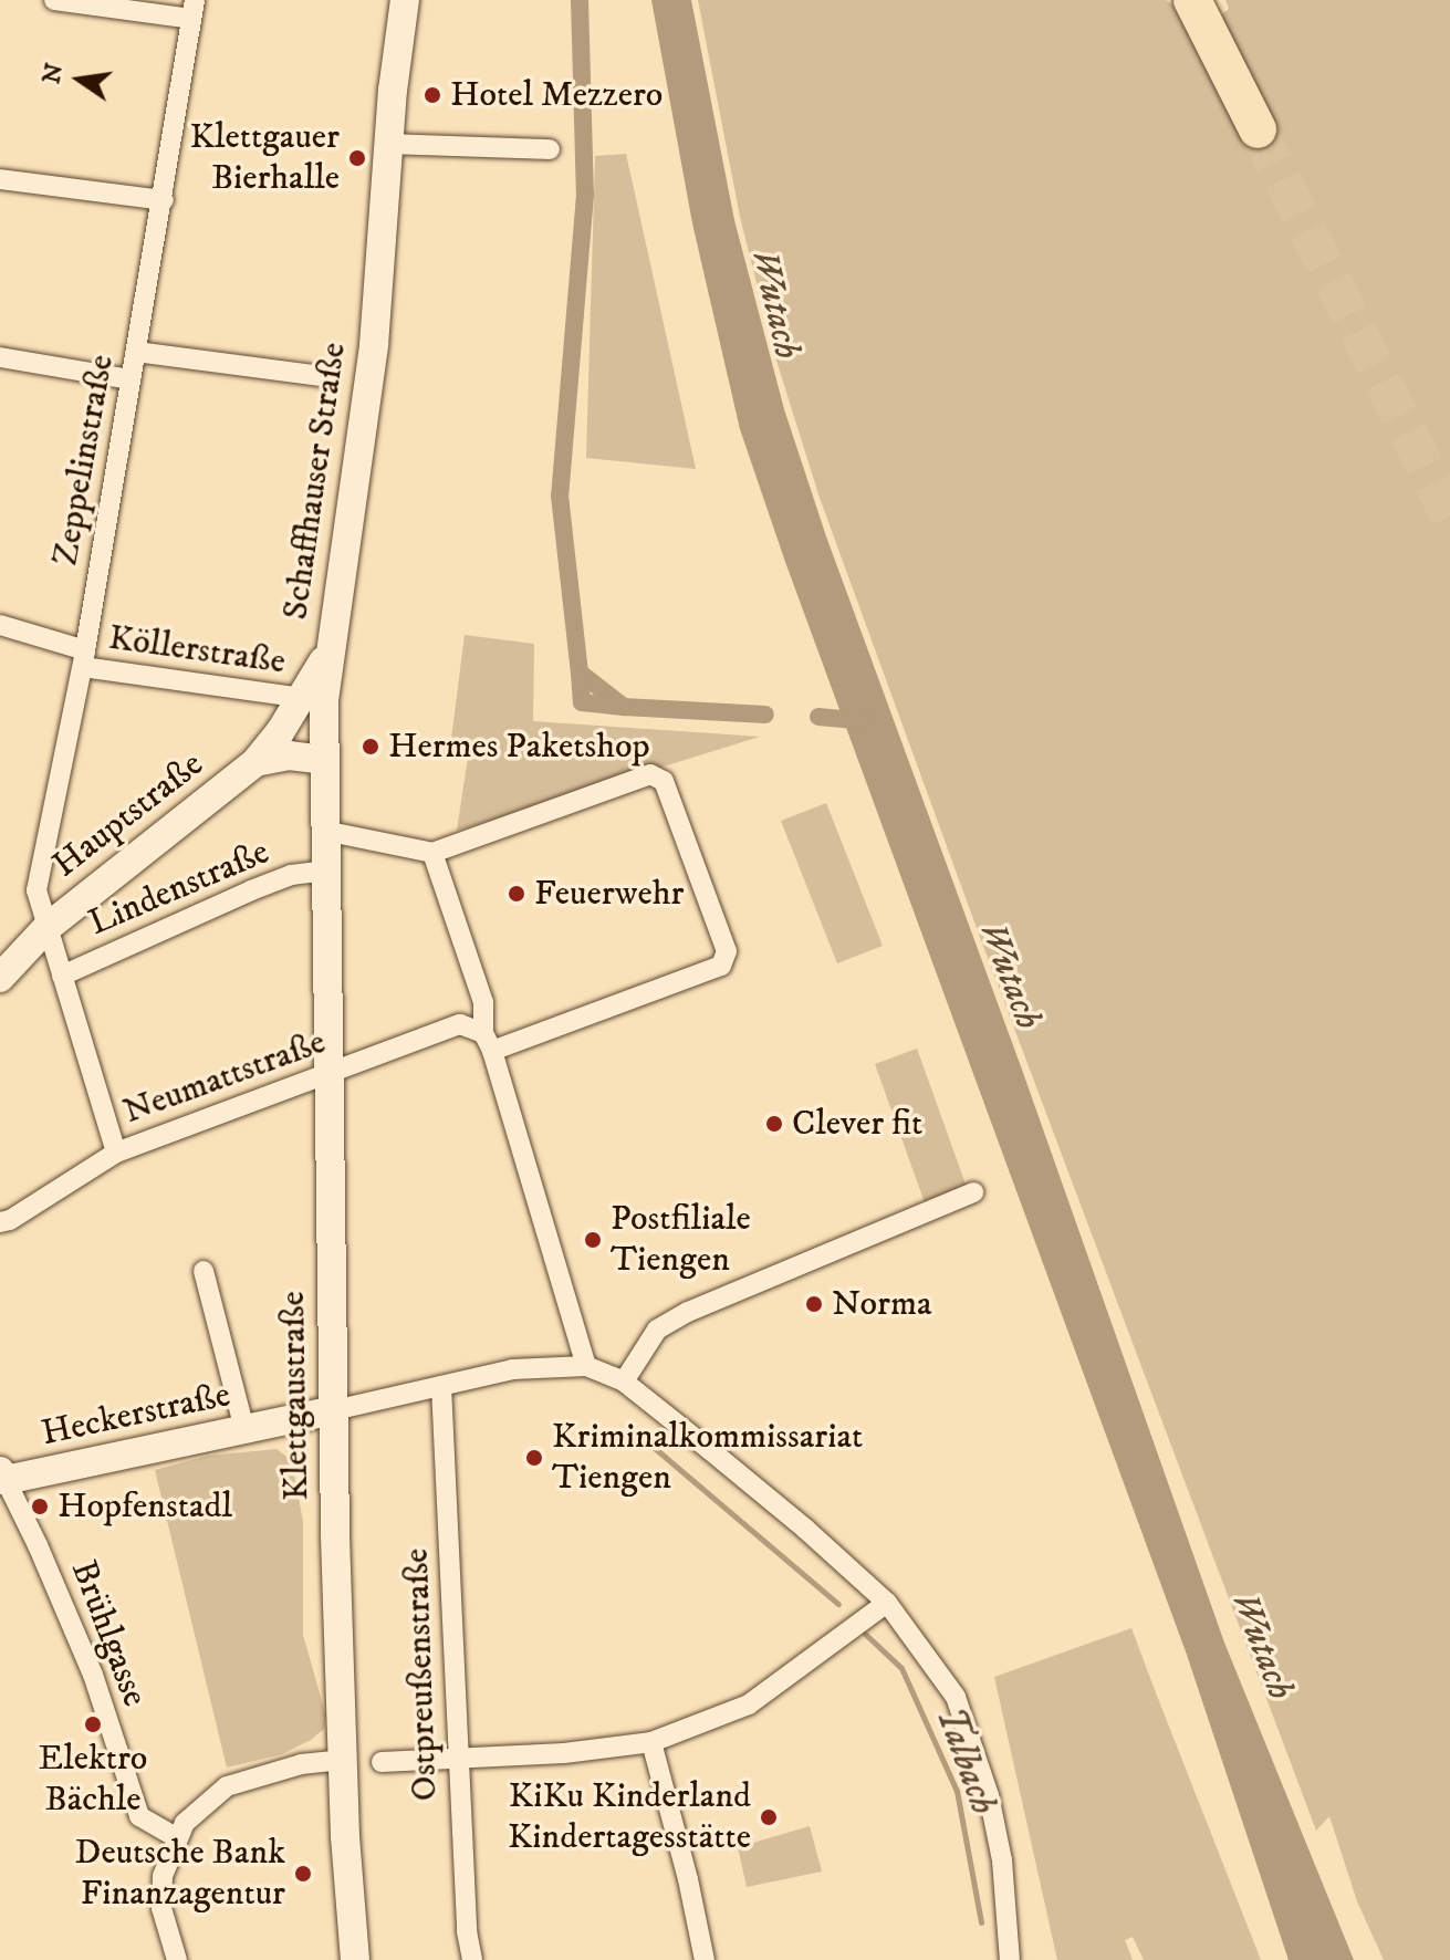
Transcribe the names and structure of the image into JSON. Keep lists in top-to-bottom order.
{
  "streets": {
    "main road": [
      "Schaffhauser Straße",
      "Hauptstraße",
      "Klettgaustraße",
      "Heckerstraße"
    ],
    "street": [
      "Zeppelinstraße",
      "Köllerstraße",
      "Lindenstraße",
      "Neumattstraße",
      "Brühlgasse",
      "Ostpreußenstraße"
    ]
  },
  "crossings": [
    ["Zeppelinstraße", "Köllerstraße"],
    ["Zeppelinstraße", "Hauptstraße"],
    ["Zeppelinstraße", "Lindenstraße"],
    ["Zeppelinstraße", "Neumattstraße"],
    ["Schaffhauser Straße", "Hauptstraße"],
    ["Schaffhauser Straße", "Klettgaustraße"],
    ["Lindenstraße", "Klettgaustraße"],
    ["Neumattstraße", "Klettgaustraße"],
    ["Klettgaustraße", "Heckerstraße"],
    ["Heckerstraße", "Brühlgasse"]
  ],
  "water": ["Wutach", "Talbach"],
  "places": [
    "Hotel Mezzero",
    "Klettgauer Bierhalle",
    "Hermes Paketshop",
    "Feuerwehr",
    "Clever fit",
    "Postfiliale Tiengen",
    "Norma",
    "Kriminalkommissariat Tiengen",
    "Hopfenstadl",
    "Elektro Bächle",
    "KiKu Kinderland Kindertagesstätte",
    "Deutsche Bank Finanzagentur"
  ],
  "north": "left"
}
